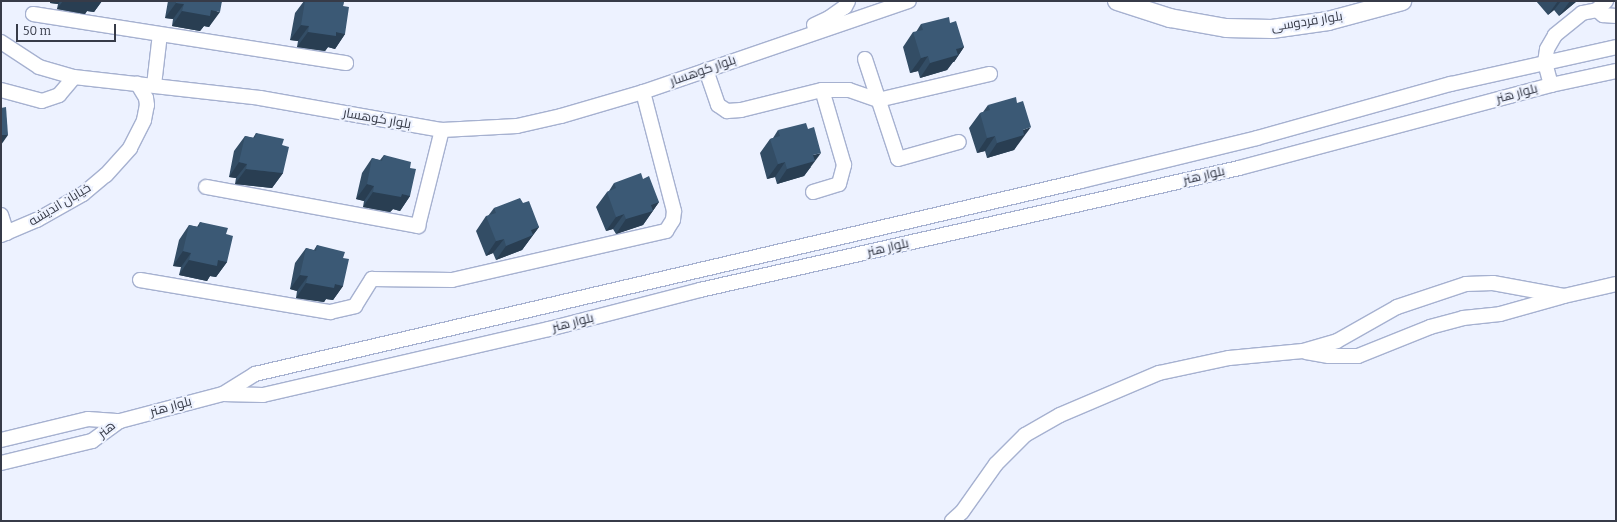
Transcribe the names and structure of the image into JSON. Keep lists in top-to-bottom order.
{
  "streets": {
    "main road": ["بلوار فردوسی"],
    "street": [
      "بلوار کوهسار",
      "بلوار هنر",
      "خیابان اندیشه",
      "هنر"
    ]
  },
  "crossings": [
    ["بلوار کوهسار", "خیابان اندیشه"],
    ["بلوار هنر", "هنر"]
  ],
  "scale_bar": "50 m"
}
